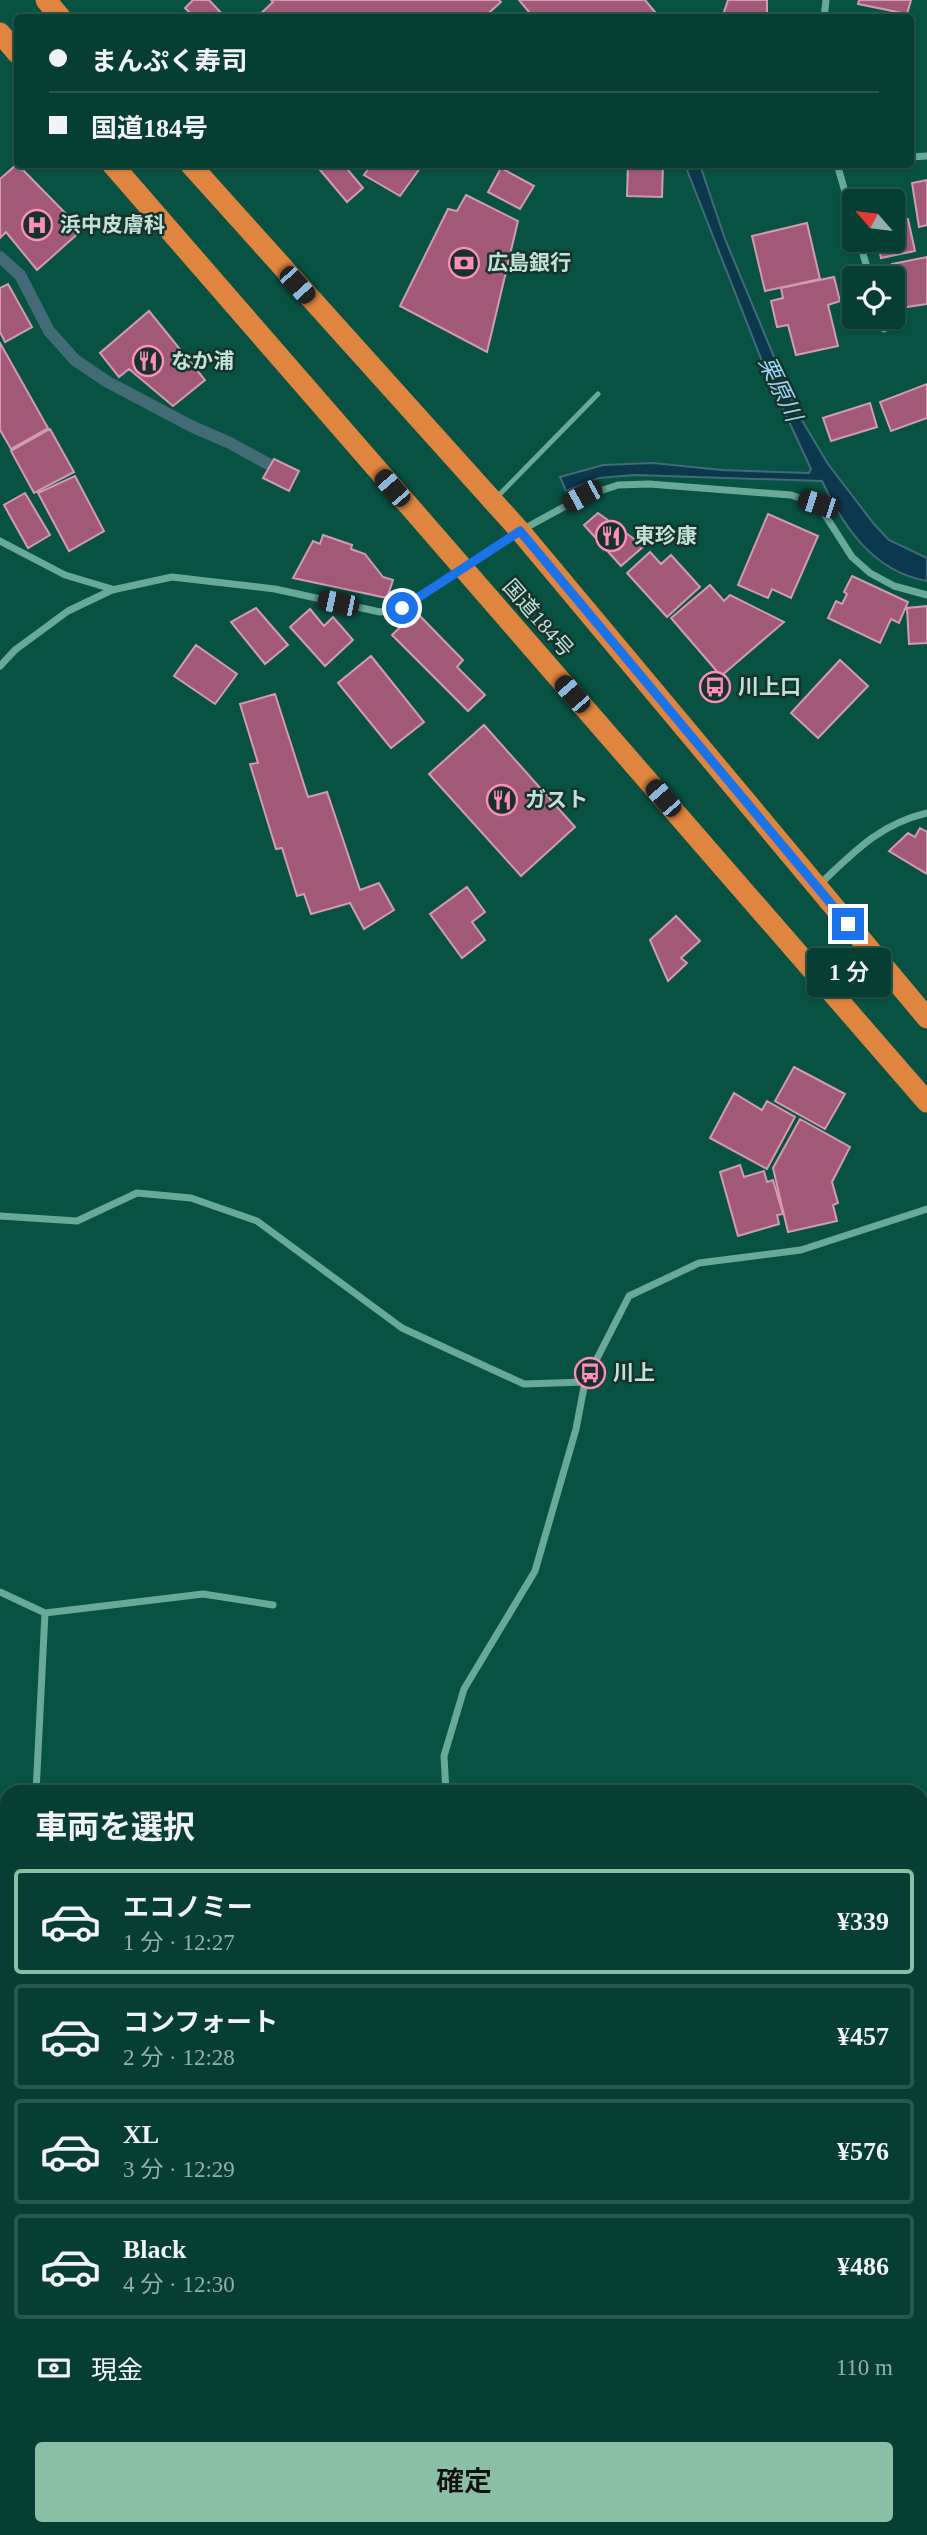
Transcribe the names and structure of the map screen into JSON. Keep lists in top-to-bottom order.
{
  "streets": {
    "highway": ["国道184号"]
  },
  "water": ["栗原川"],
  "places": {
    "hospital": ["浜中皮膚科"],
    "bank": ["広島銀行"],
    "restaurant": ["なか浦", "東珍康", "ガスト"],
    "bus stop": ["川上口", "川上"]
  },
  "north": "top left",
  "page": {
    "banner": ["まんぷく寿司", "国道184号"],
    "bubble": "1 分",
    "heading": "車両を選択",
    "list": [
      {
        "name": "エコノミー",
        "note": "1 分 · 12:27",
        "value": "¥339"
      },
      {
        "name": "コンフォート",
        "note": "2 分 · 12:28",
        "value": "¥457"
      },
      {
        "name": "XL",
        "note": "3 分 · 12:29",
        "value": "¥576"
      },
      {
        "name": "Black",
        "note": "4 分 · 12:30",
        "value": "¥486"
      }
    ],
    "pay": ["現金", "110 m"],
    "buttons": "確定"
  }
}
